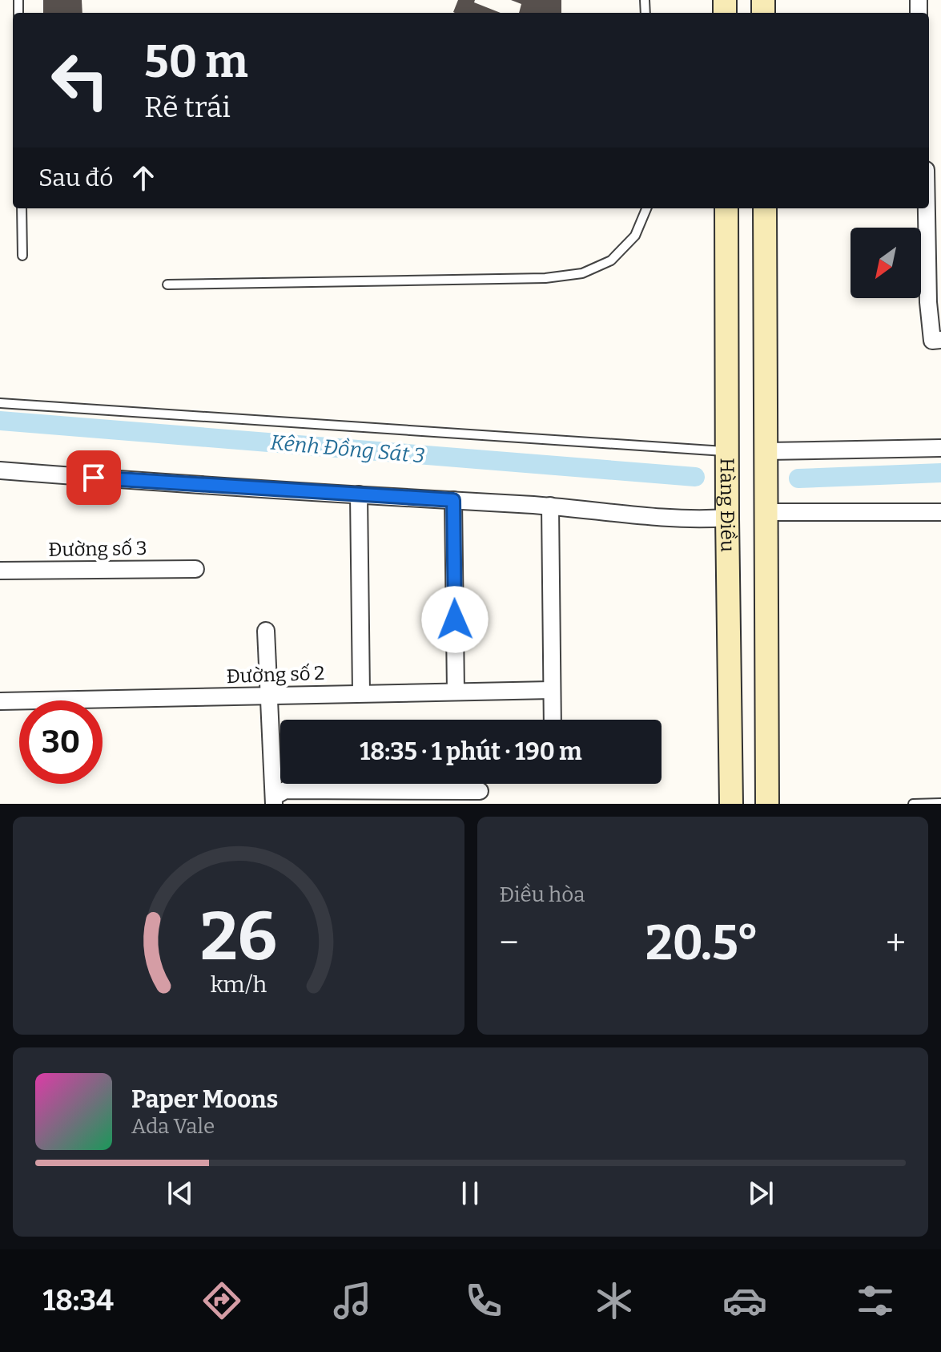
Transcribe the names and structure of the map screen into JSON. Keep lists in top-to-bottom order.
{
  "streets": {
    "main road": ["Hàng Điều"],
    "street": ["Đường số 3", "Đường số 2"]
  },
  "water": ["Kênh Đồng Sát 3"],
  "north": "bottom left",
  "page": {
    "turn": ["50 m", "Rẽ trái"],
    "then": "Sau đó",
    "limit": "30",
    "trip": "18:35 · 1 phút · 190 m",
    "tile": "Điều hòa",
    "heat": ["−", "20.5°", "+"],
    "song": ["Paper Moons", "Ada Vale"],
    "tabs": "18:34",
    "gauge": ["26", "km/h"]
  }
}
